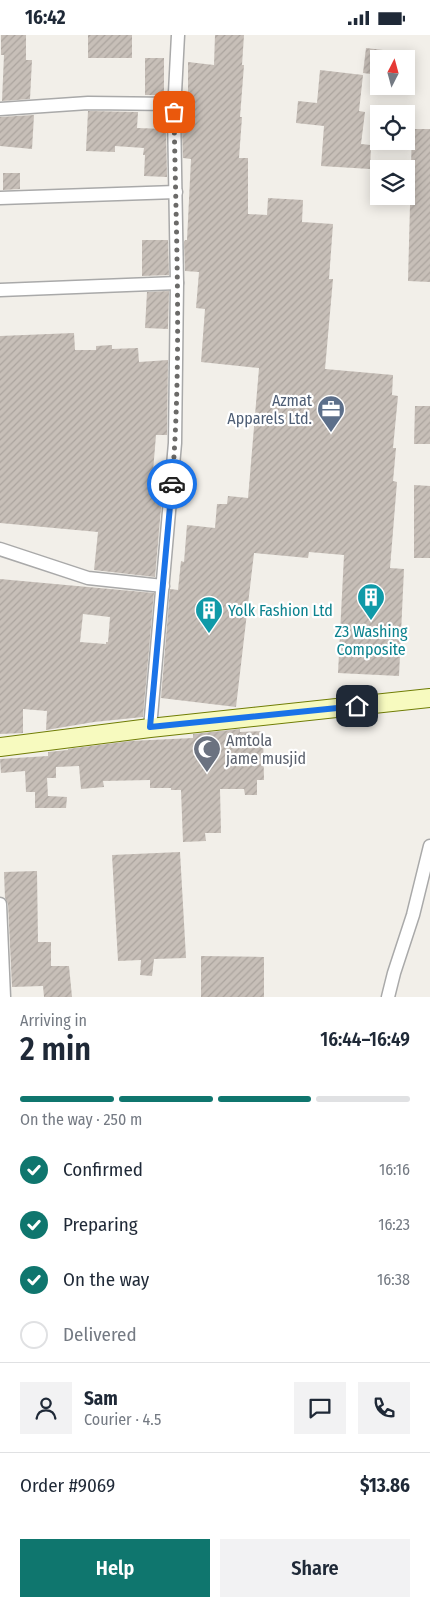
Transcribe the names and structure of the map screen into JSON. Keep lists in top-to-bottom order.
{
  "places": {
    "office": ["Azmat Apparels Ltd."],
    "building": ["Z3 Washing Composite", "Yolk Fashion Ltd"],
    "mosque": ["Amtola jame musjid"]
  },
  "north": "top",
  "page": {
    "status": "16:42",
    "heading": ["2 min", "Arriving in", "16:44–16:49"],
    "panel": [
      "Sam",
      "Courier · 4.5",
      "Order #9069",
      "$13.86"
    ],
    "bar": "On the way · 250 m",
    "list": [
      ["Confirmed", "16:16"],
      ["Preparing", "16:23"],
      ["On the way", "16:38"],
      "Delivered"
    ],
    "buttons": ["Help", "Share"]
  }
}
